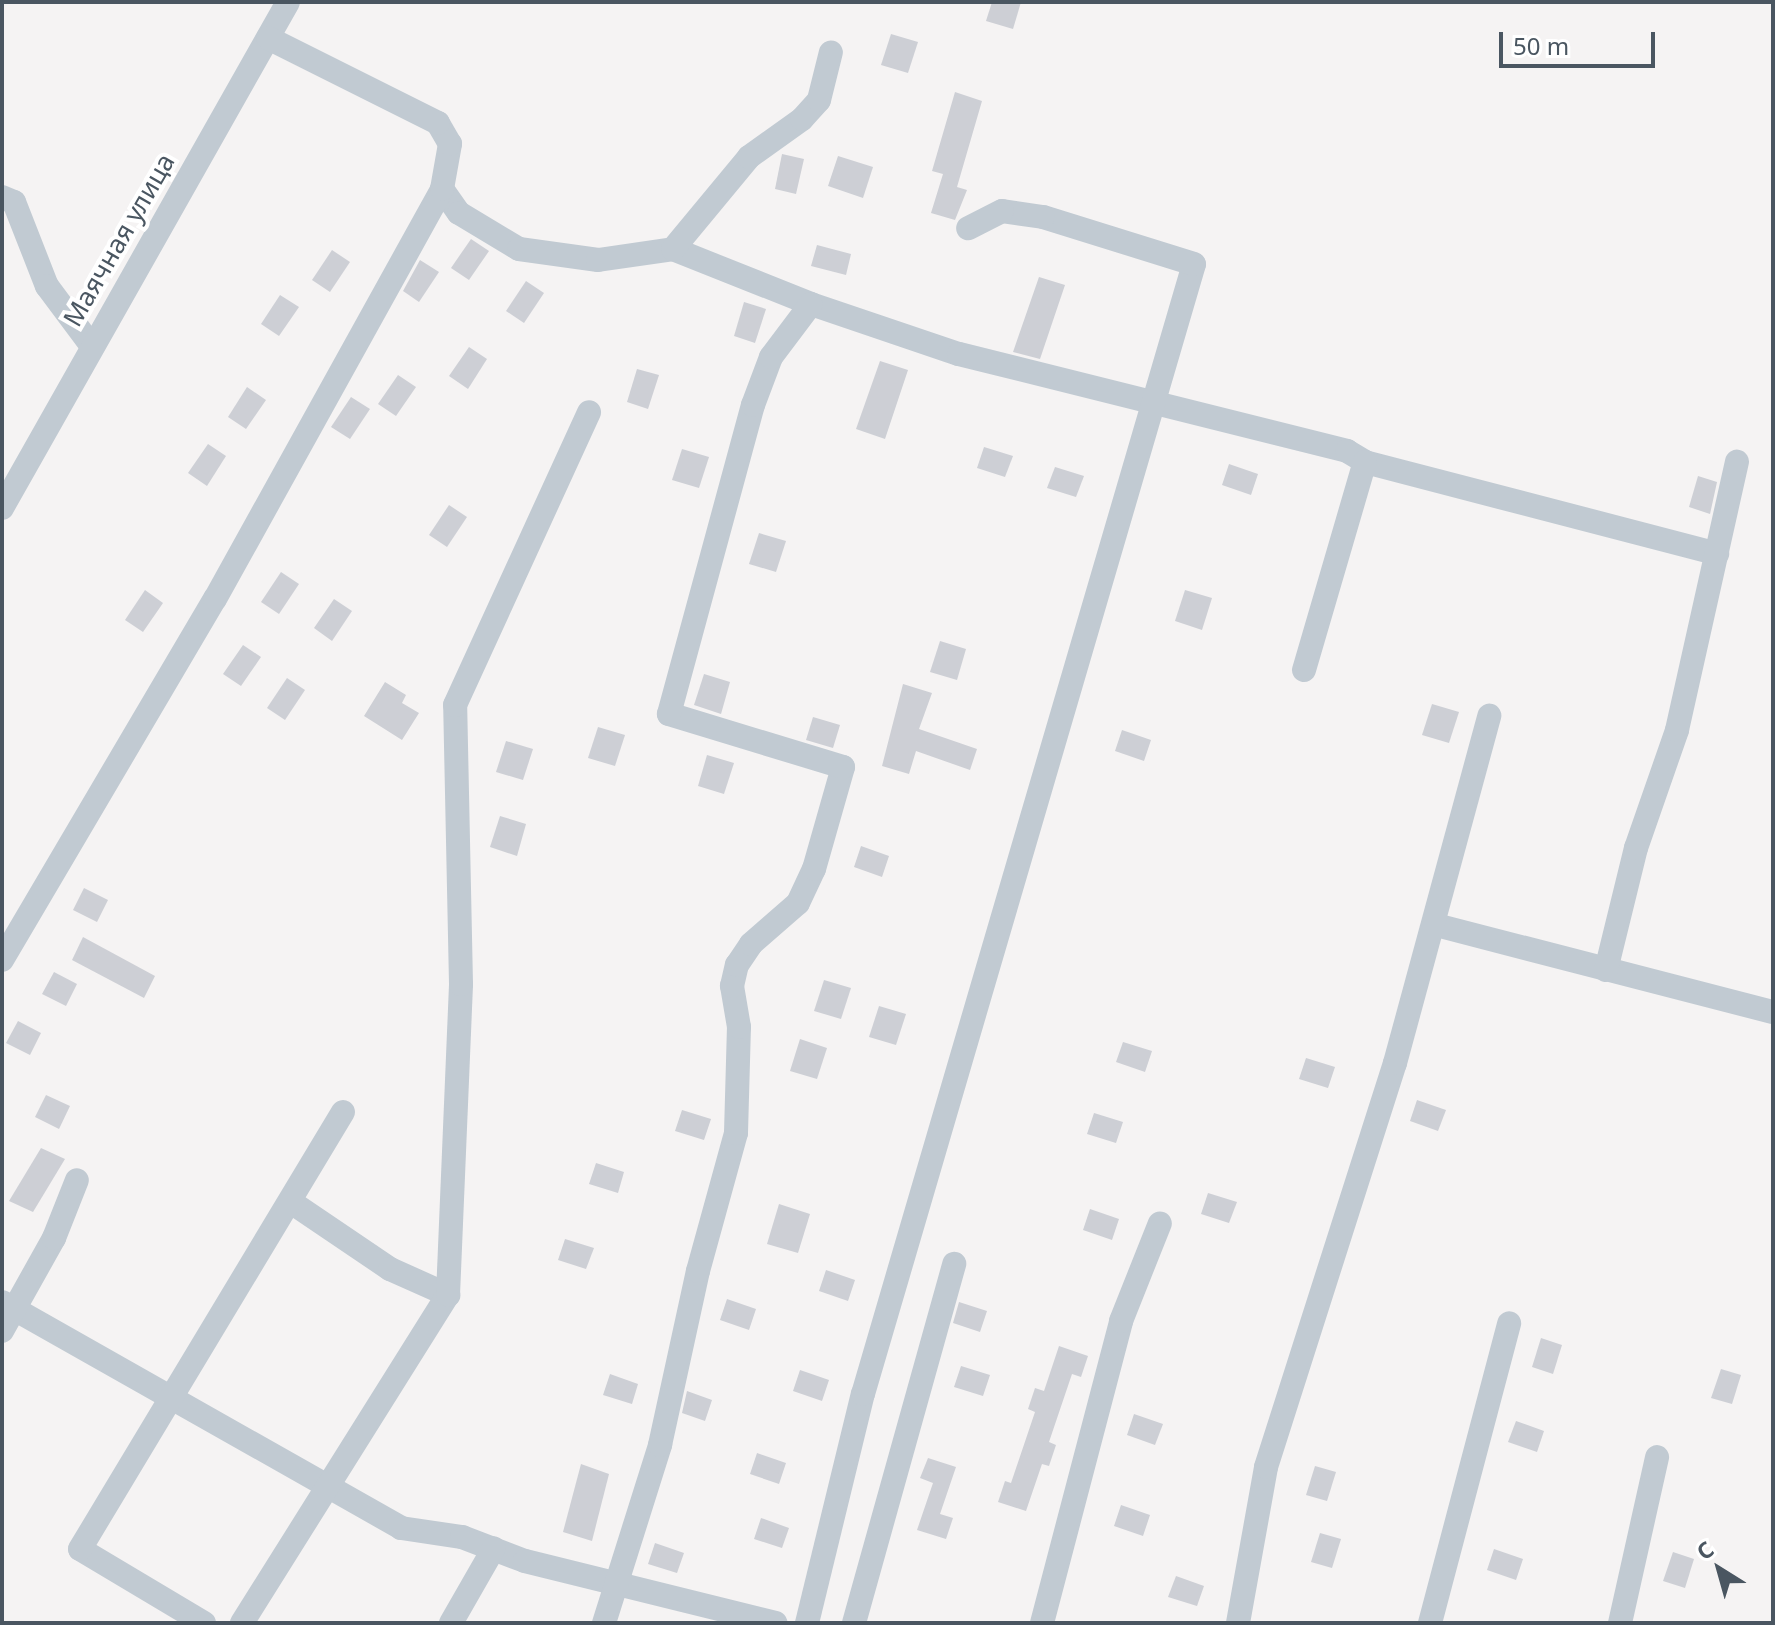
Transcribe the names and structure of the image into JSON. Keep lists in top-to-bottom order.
{
  "streets": {
    "street": ["Маячная улица"]
  },
  "scale_bar": "50 m",
  "north": "top left"
}
